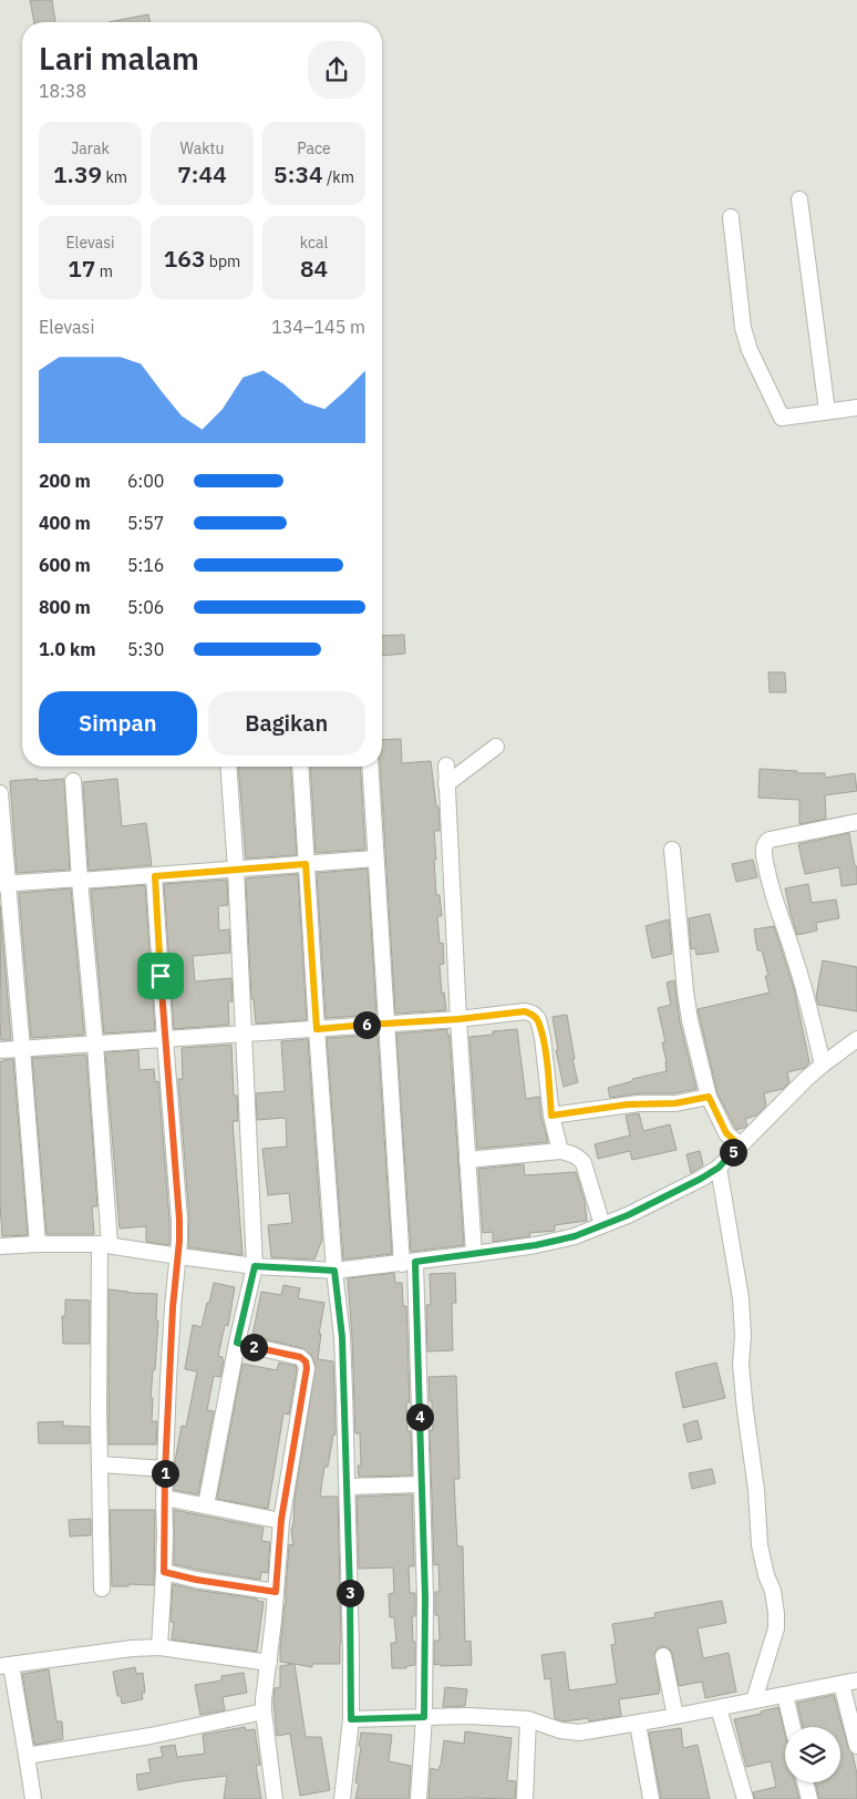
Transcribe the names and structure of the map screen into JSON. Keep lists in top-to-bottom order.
{
  "page": {
    "heading": ["Lari malam", "18:38"],
    "stats": [
      ["Jarak", "1.39 km"],
      ["Waktu", "7:44"],
      ["Pace", "5:34 /km"],
      ["Elevasi", "17 m"],
      ["163 bpm"],
      ["kcal", "84"]
    ],
    "chart": ["Elevasi", "134–145 m"],
    "list": [
      {
        "name": "200 m",
        "note": "6:00"
      },
      {
        "name": "400 m",
        "note": "5:57"
      },
      {
        "name": "600 m",
        "note": "5:16"
      },
      {
        "name": "800 m",
        "note": "5:06"
      },
      {
        "name": "1.0 km",
        "note": "5:30"
      }
    ],
    "buttons": ["Simpan", "Bagikan"],
    "pins": [
      "6",
      "5",
      "2",
      "4",
      "1",
      "3"
    ]
  }
}
